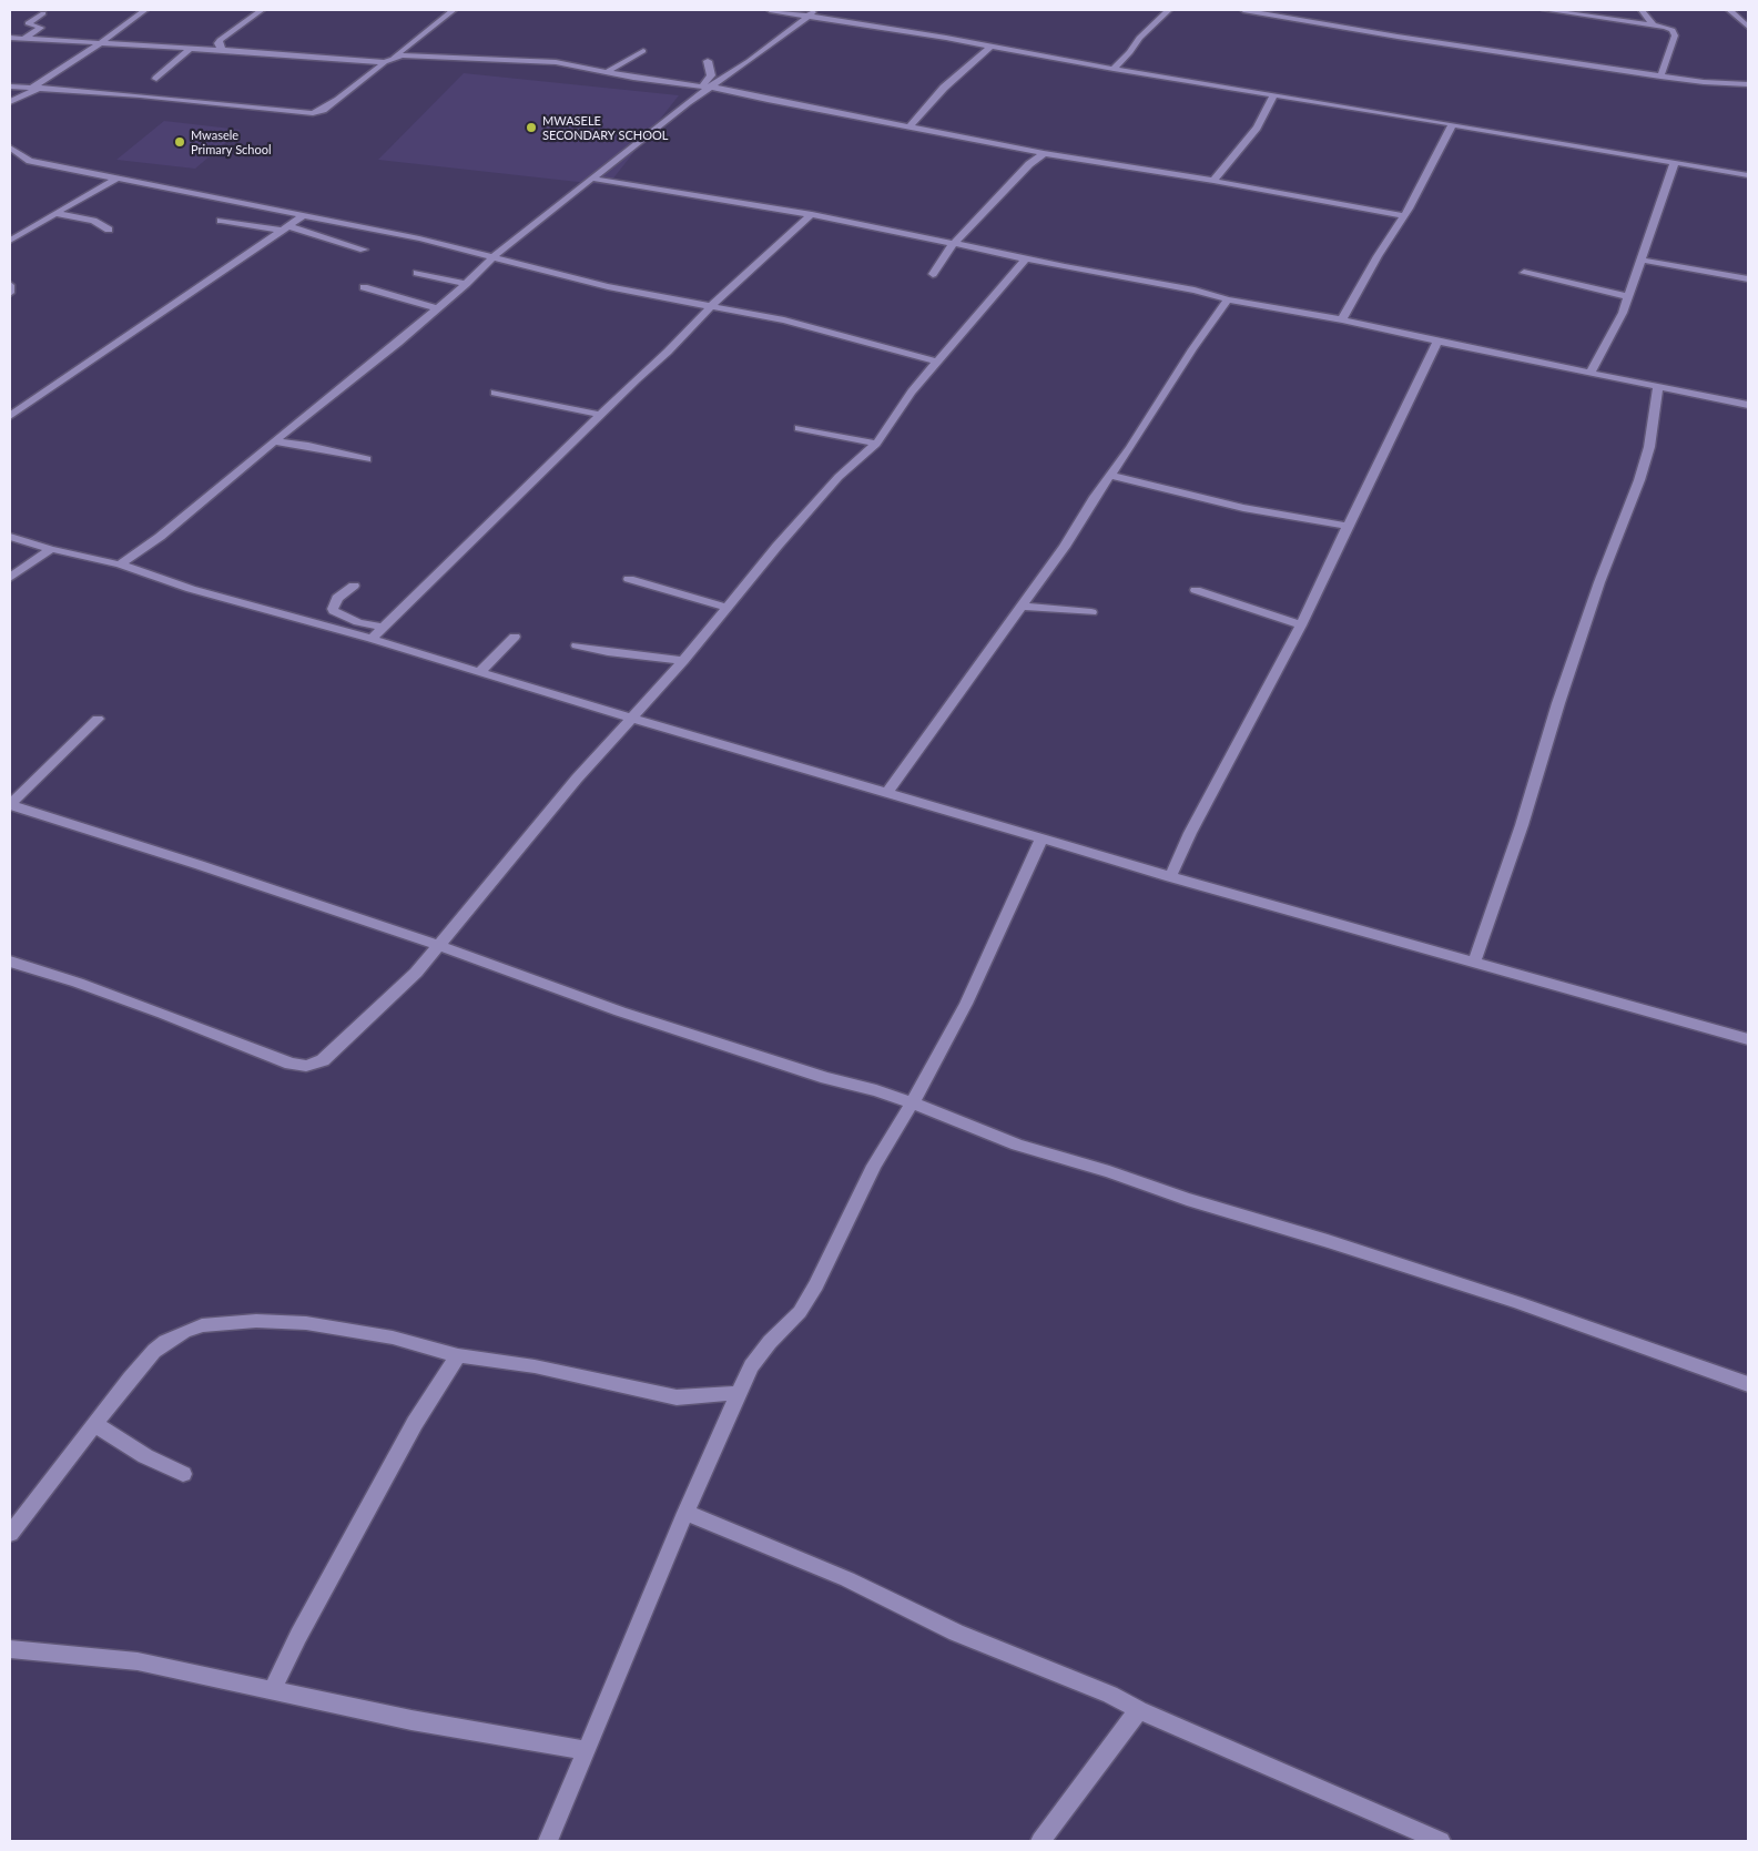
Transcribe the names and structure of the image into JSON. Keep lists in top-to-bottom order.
{
  "places": ["MWASELE SECONDARY SCHOOL", "Mwasele Primary School"]
}
